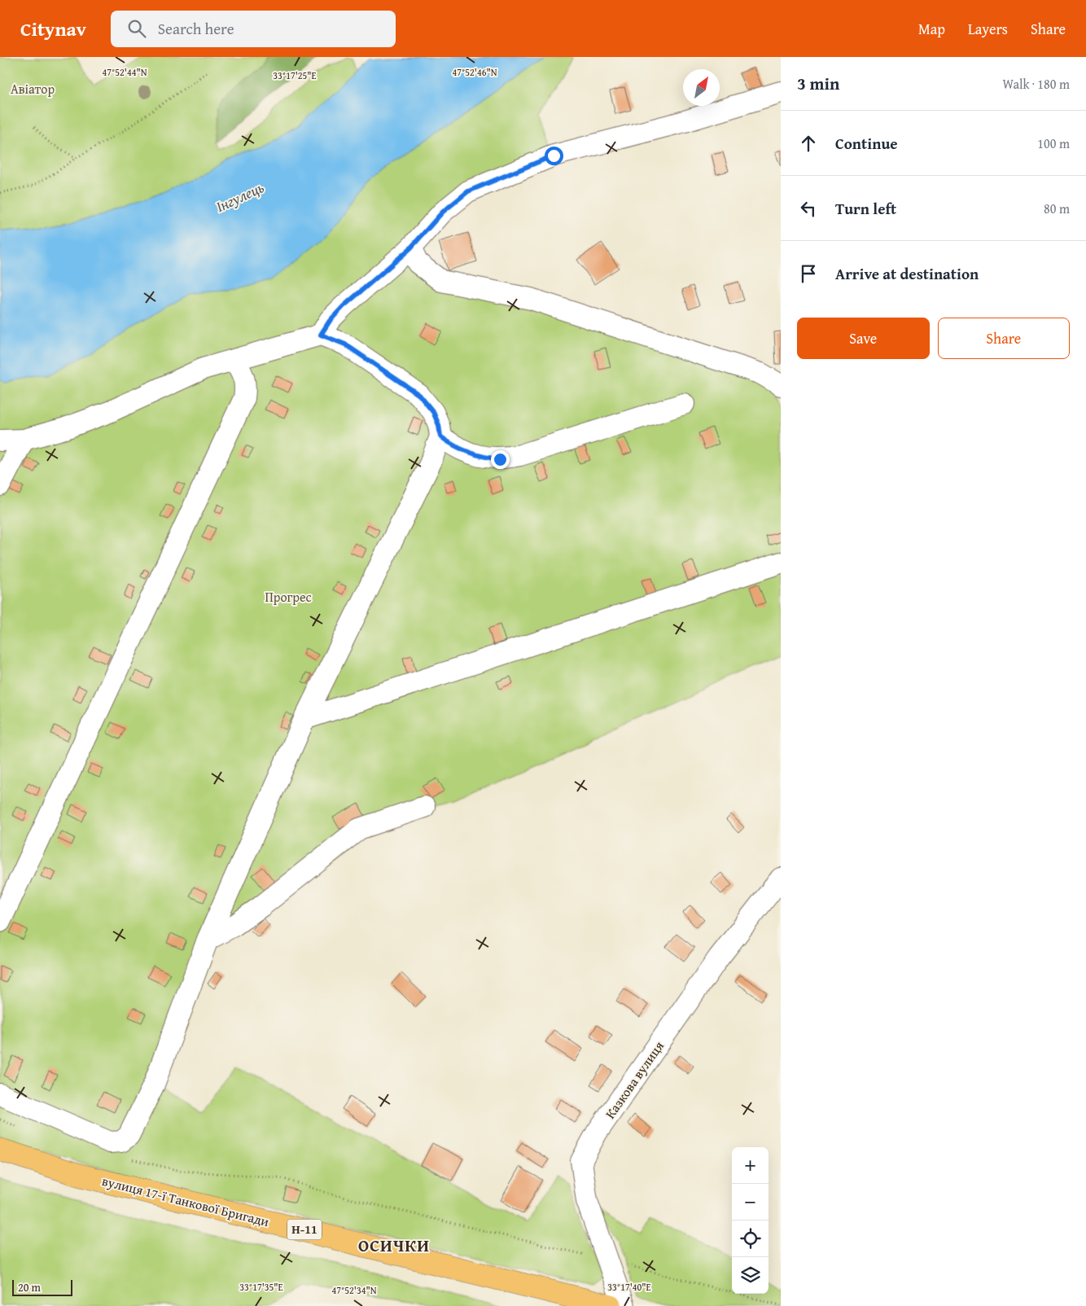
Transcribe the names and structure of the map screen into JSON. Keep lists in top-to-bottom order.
{
  "streets": {
    "main road": ["вулиця 17-ї Танкової Бригади", "Н-11"],
    "street": ["Казкова вулиця"]
  },
  "districts": ["ОСИЧКИ"],
  "water": ["Інгулець"],
  "parks": ["Авіатор", "Прогрес"],
  "scale_bar": "20 m",
  "north": "top right",
  "page": {
    "header": "Citynav",
    "search": "Search here",
    "nav": ["Map", "Layers", "Share"],
    "heading": ["3 min", "Walk · 180 m"],
    "list": [
      ["Continue", "100 m"],
      ["Turn left", "80 m"],
      "Arrive at destination"
    ],
    "buttons": ["Save", "Share"],
    "map_buttons": ["+", "−"],
    "scale": "20 m"
  },
  "coordinates": [
    "47°52'44\"N",
    "47°52'46\"N",
    "33°17'25\"E",
    "33°17'35\"E",
    "33°17'40\"E",
    "47°52'34\"N"
  ]
}
